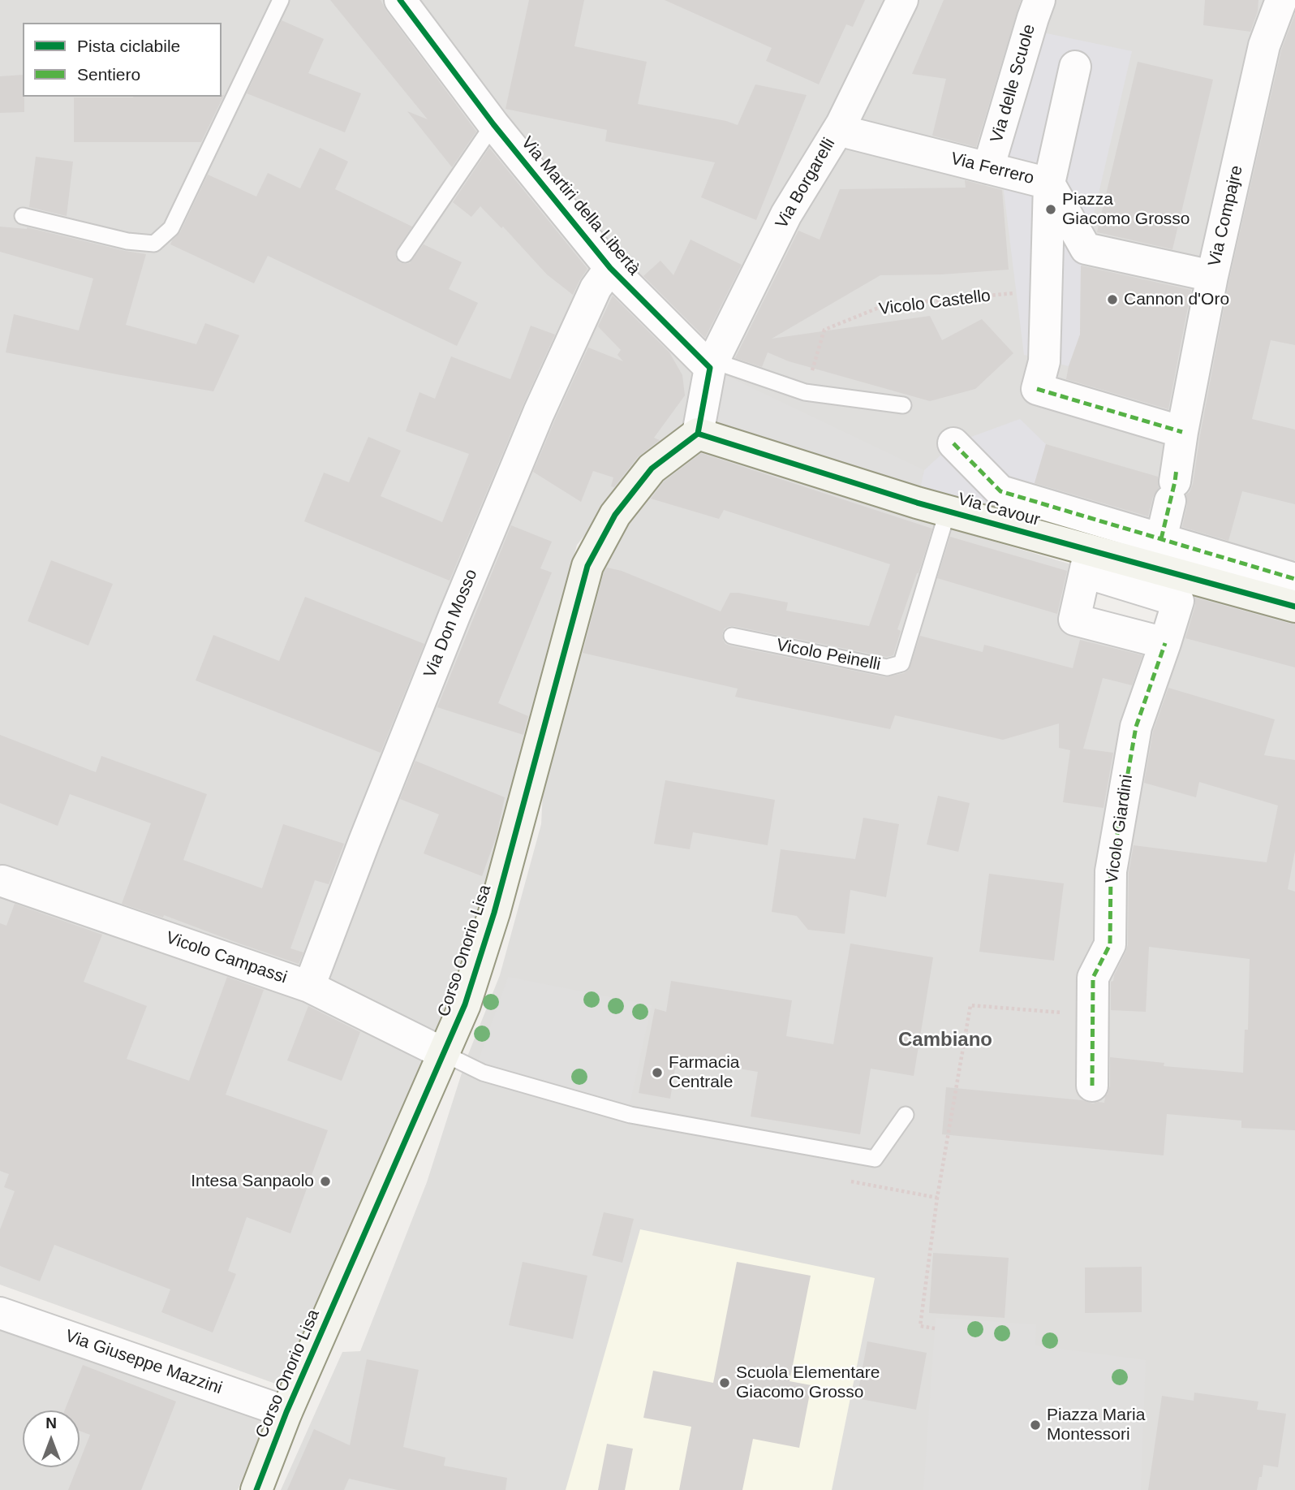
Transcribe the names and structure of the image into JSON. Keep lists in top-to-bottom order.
{
  "streets": {
    "street": [
      "Via delle Scuole",
      "Via Ferrero",
      "Via Borgarelli",
      "Via Martiri della Libertà",
      "Via Compajre",
      "Via Cavour",
      "Via Don Mosso",
      "Vicolo Giardini",
      "Corso Onorio Lisa",
      "Vicolo Campassi",
      "Via Giuseppe Mazzini"
    ],
    "lane": ["Vicolo Peinelli"],
    "path": ["Vicolo Castello"]
  },
  "crossings": [
    ["Via delle Scuole", "Via Ferrero"],
    ["Via Ferrero", "Via Borgarelli"],
    ["Via Ferrero", "Via Compajre"],
    ["Via Borgarelli", "Via Martiri della Libertà"],
    ["Via Martiri della Libertà", "Via Don Mosso"],
    ["Via Cavour", "Vicolo Peinelli"],
    ["Via Cavour", "Vicolo Giardini"],
    ["Via Cavour", "Corso Onorio Lisa"],
    ["Via Don Mosso", "Vicolo Campassi"],
    ["Corso Onorio Lisa", "Vicolo Campassi"],
    ["Corso Onorio Lisa", "Via Giuseppe Mazzini"]
  ],
  "districts": ["Cambiano"],
  "places": [
    "Piazza Giacomo Grosso",
    "Cannon d'Oro",
    "Farmacia Centrale",
    "Intesa Sanpaolo",
    "Scuola Elementare Giacomo Grosso",
    "Piazza Maria Montessori"
  ],
  "legend": ["Pista ciclabile", "Sentiero"],
  "north": "top"
}
